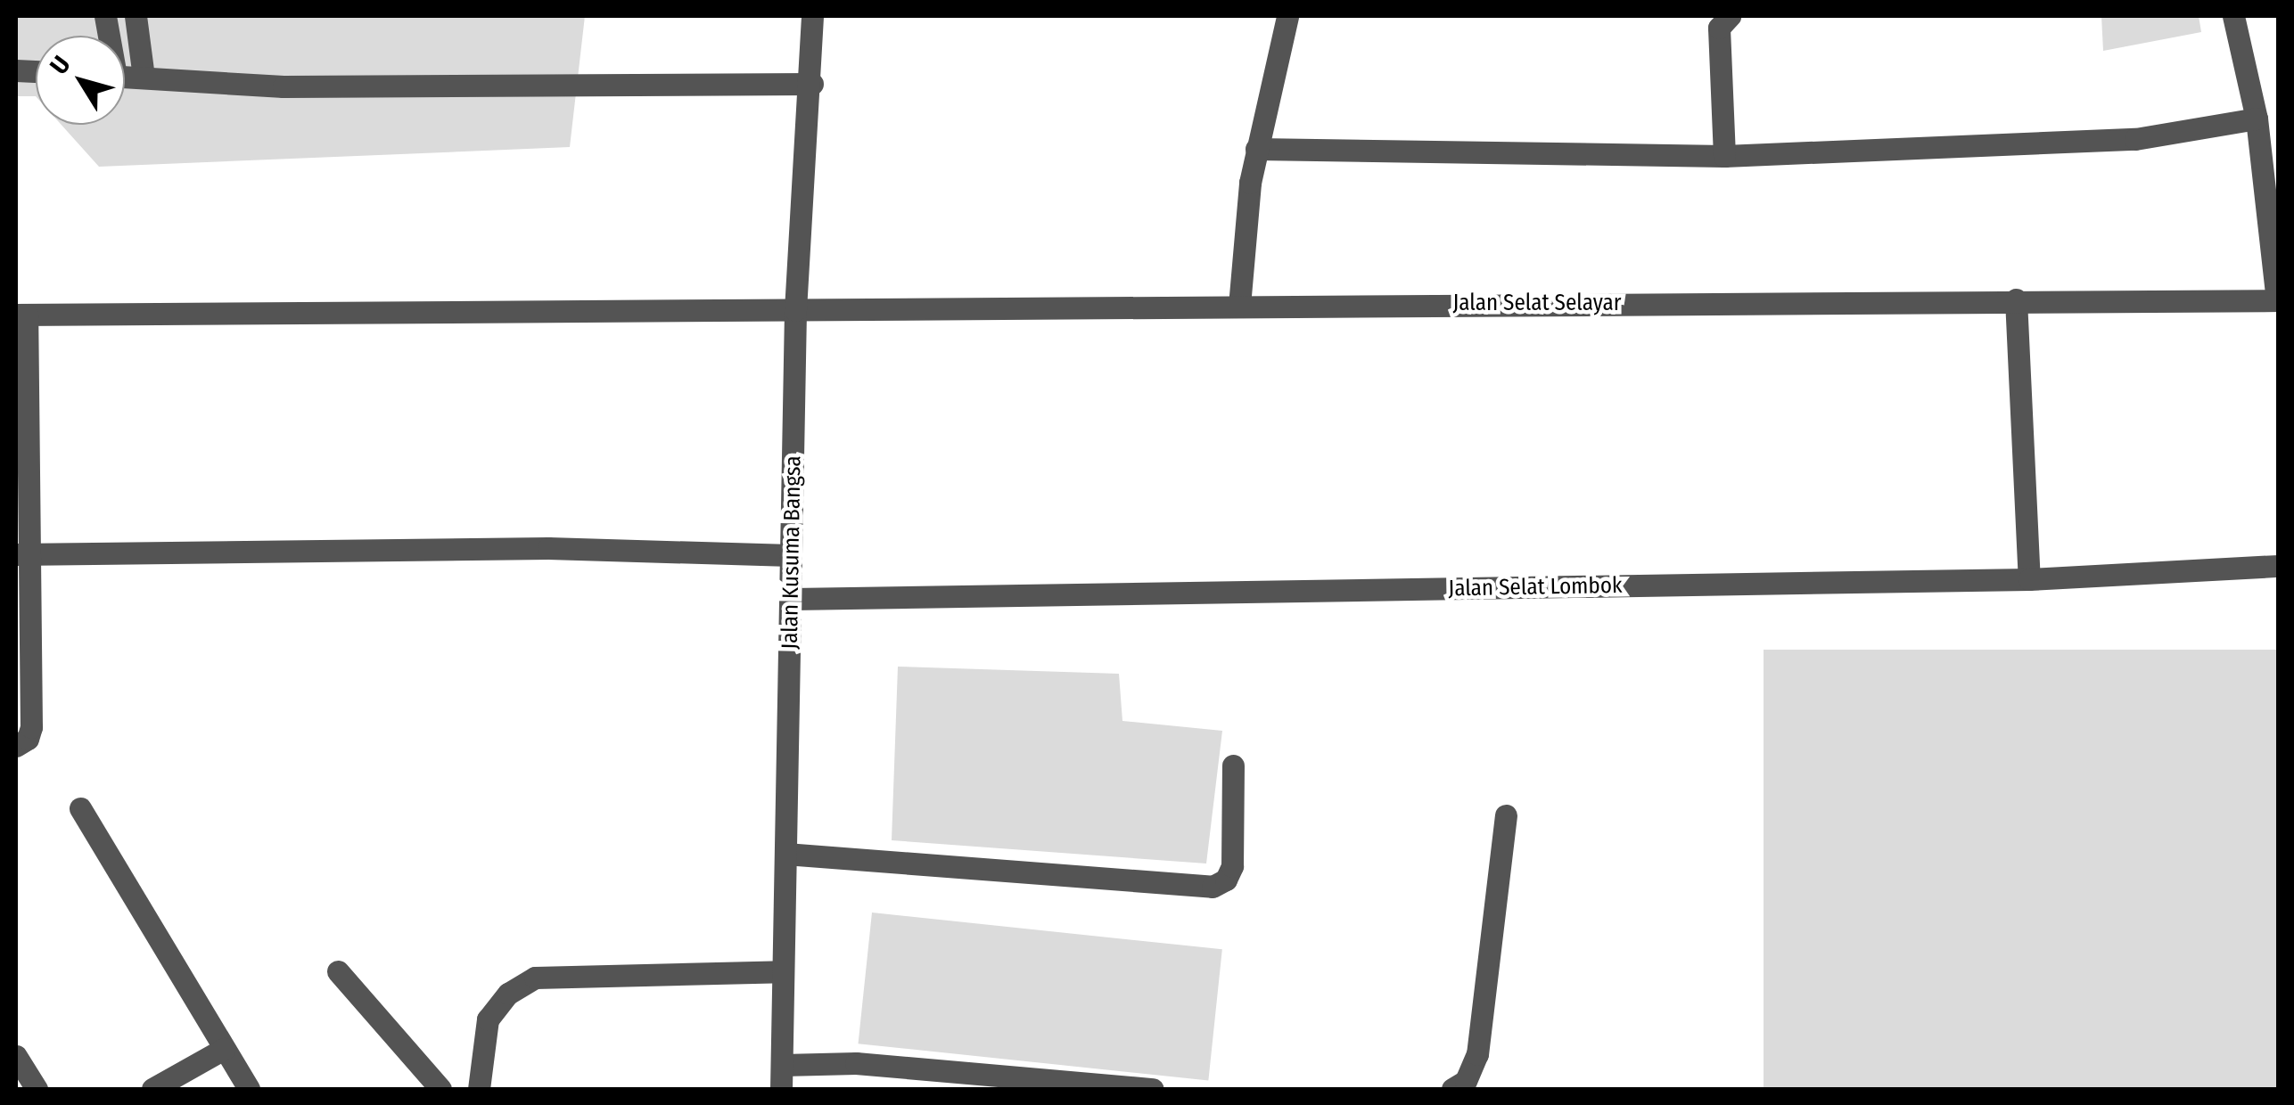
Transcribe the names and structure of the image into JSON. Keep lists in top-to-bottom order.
{
  "streets": {
    "street": ["Jalan Selat Selayar", "Jalan Kusuma Bangsa", "Jalan Selat Lombok"]
  },
  "crossings": [
    ["Jalan Selat Selayar", "Jalan Kusuma Bangsa"],
    ["Jalan Kusuma Bangsa", "Jalan Selat Lombok"]
  ],
  "north": "top left"
}
